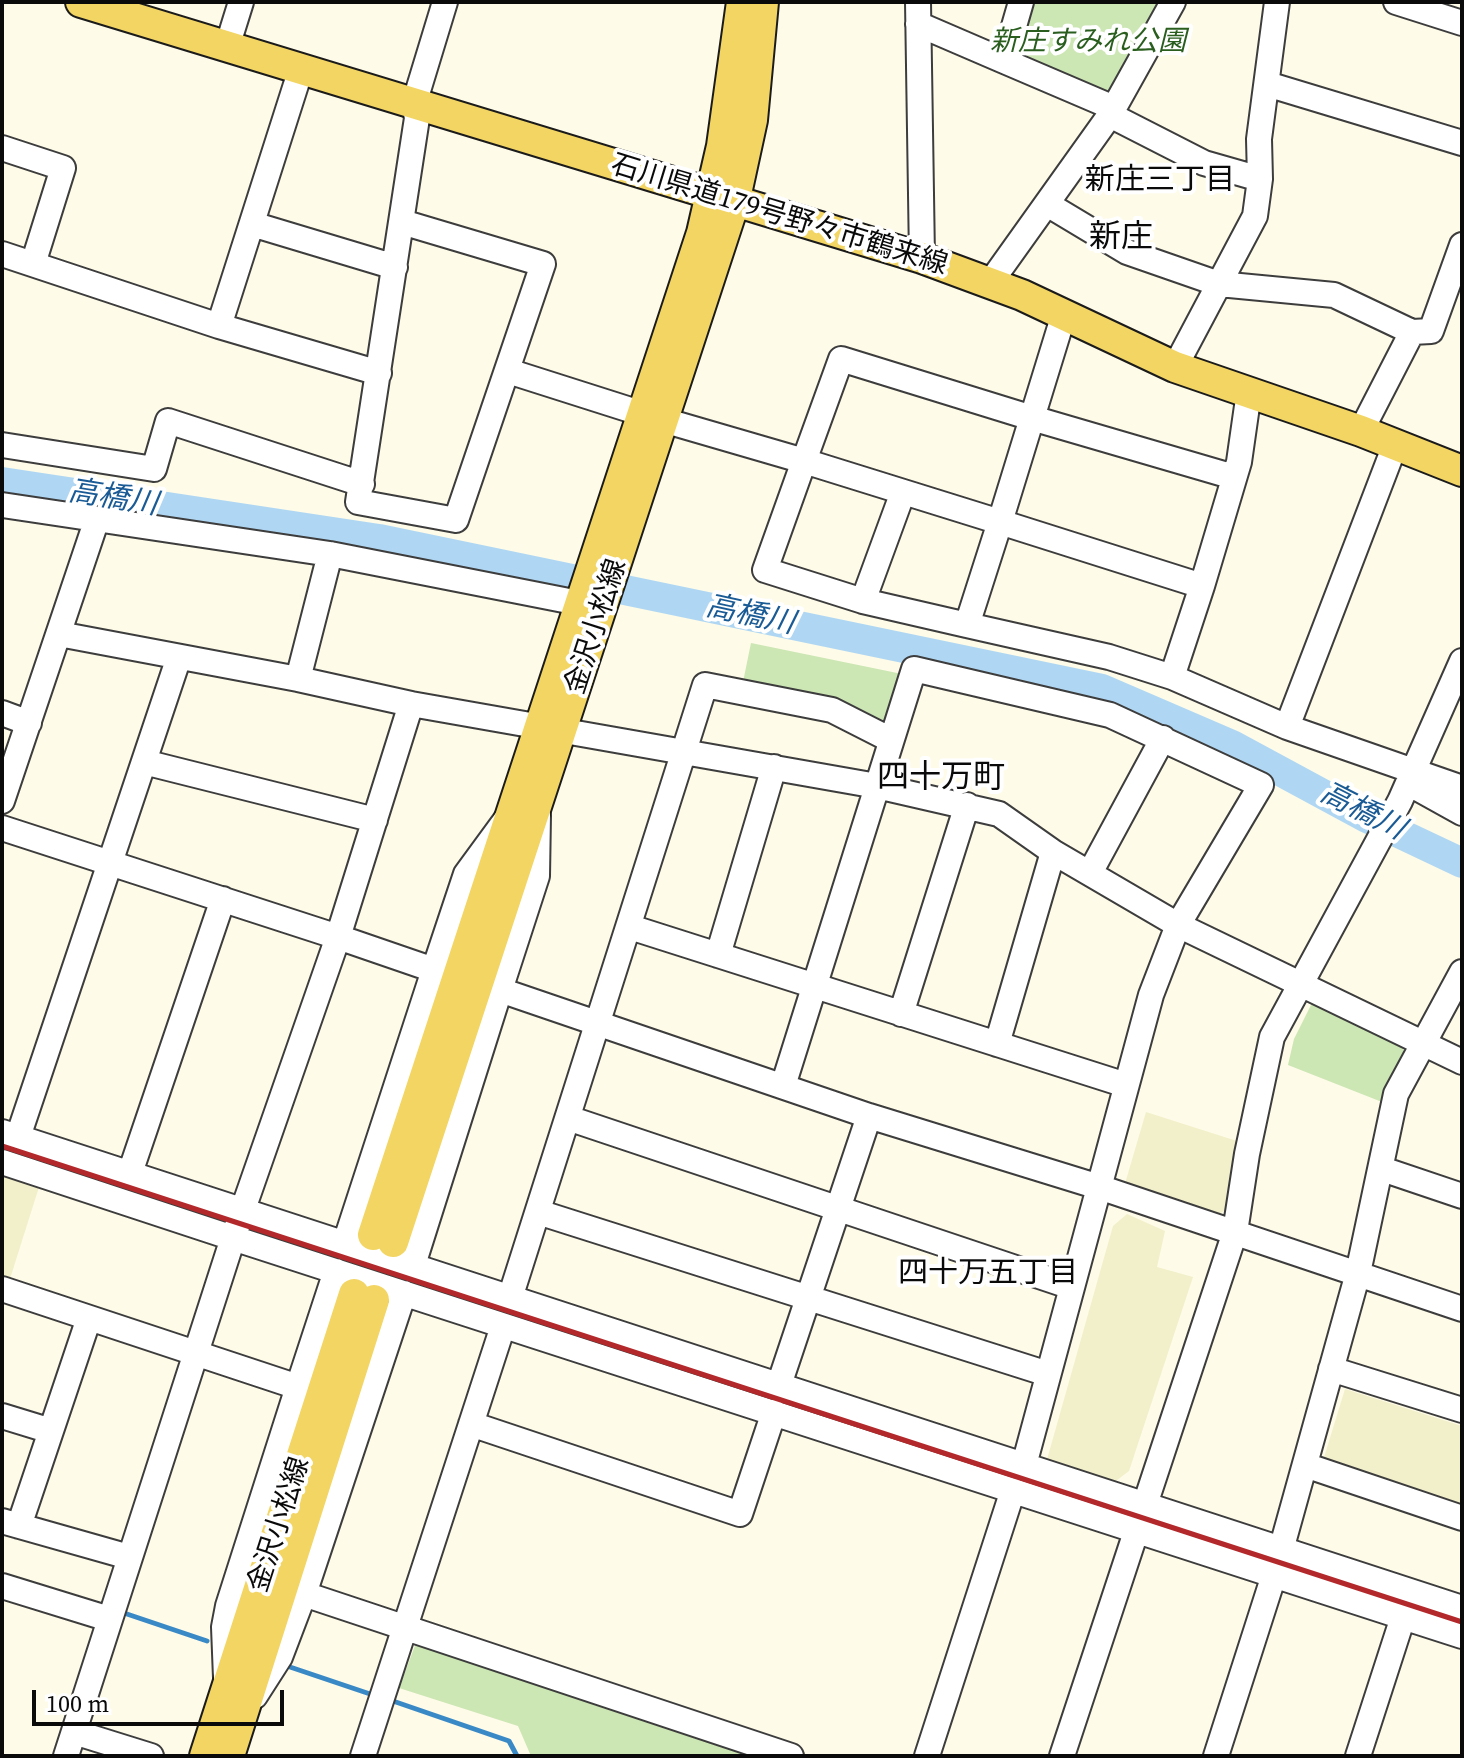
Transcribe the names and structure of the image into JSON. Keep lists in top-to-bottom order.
{
  "streets": {
    "main road": ["石川県道179号野々市鶴来線", "金沢小松線"]
  },
  "crossings": [
    ["石川県道179号野々市鶴来線", "金沢小松線"]
  ],
  "districts": [
    "新庄三丁目",
    "新庄",
    "四十万町",
    "四十万五丁目"
  ],
  "water": ["高橋川"],
  "parks": ["新庄すみれ公園"],
  "scale_bar": "100 m"
}
